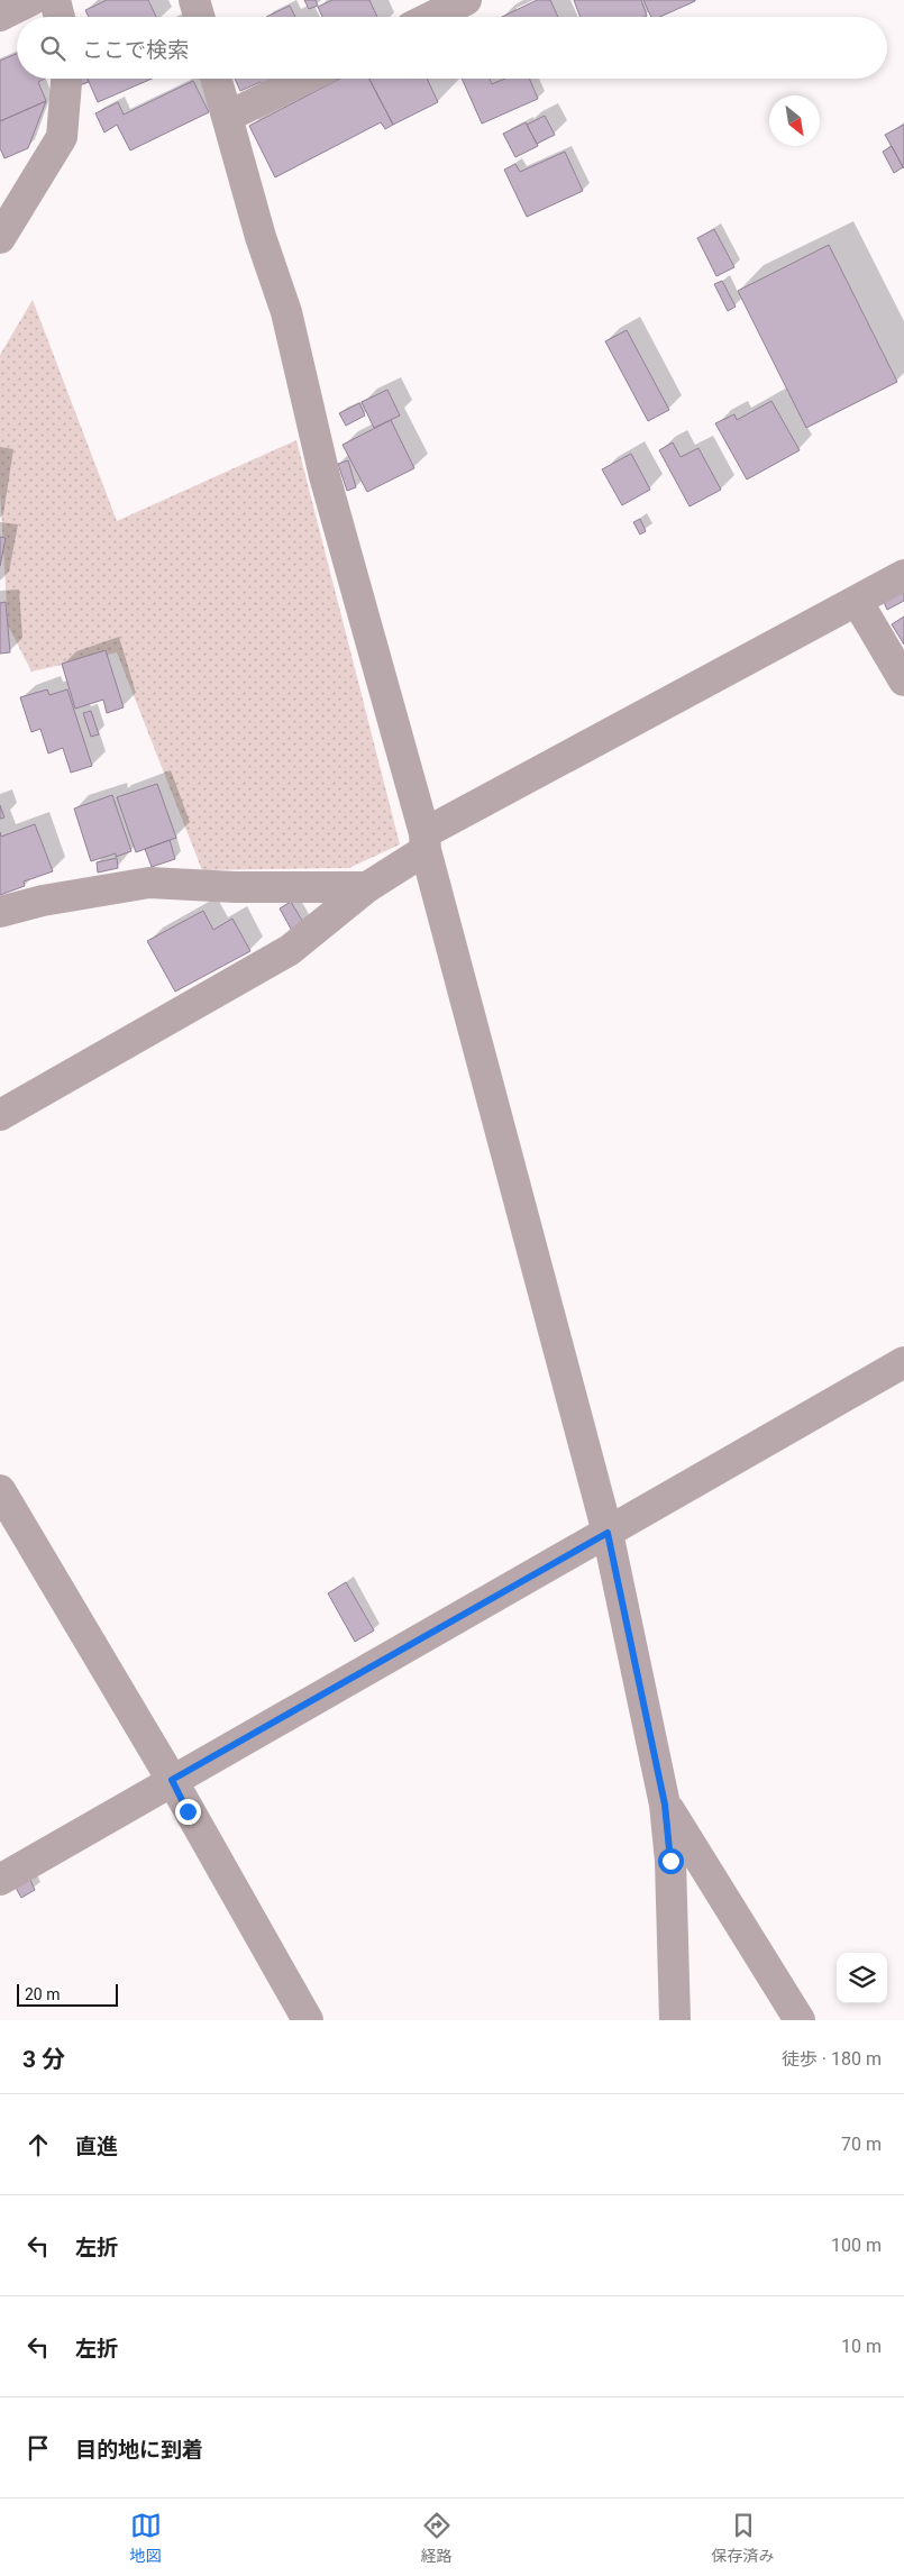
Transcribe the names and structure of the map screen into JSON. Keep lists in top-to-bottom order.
{
  "scale_bar": "20 m",
  "north": "bottom right",
  "page": {
    "search": "ここで検索",
    "scale": "20 m",
    "heading": ["3 分", "徒歩 · 180 m"],
    "list": [
      ["直進", "70 m"],
      ["左折", "100 m"],
      ["左折", "10 m"],
      "目的地に到着"
    ],
    "nav": ["地図", "経路", "保存済み"]
  }
}
